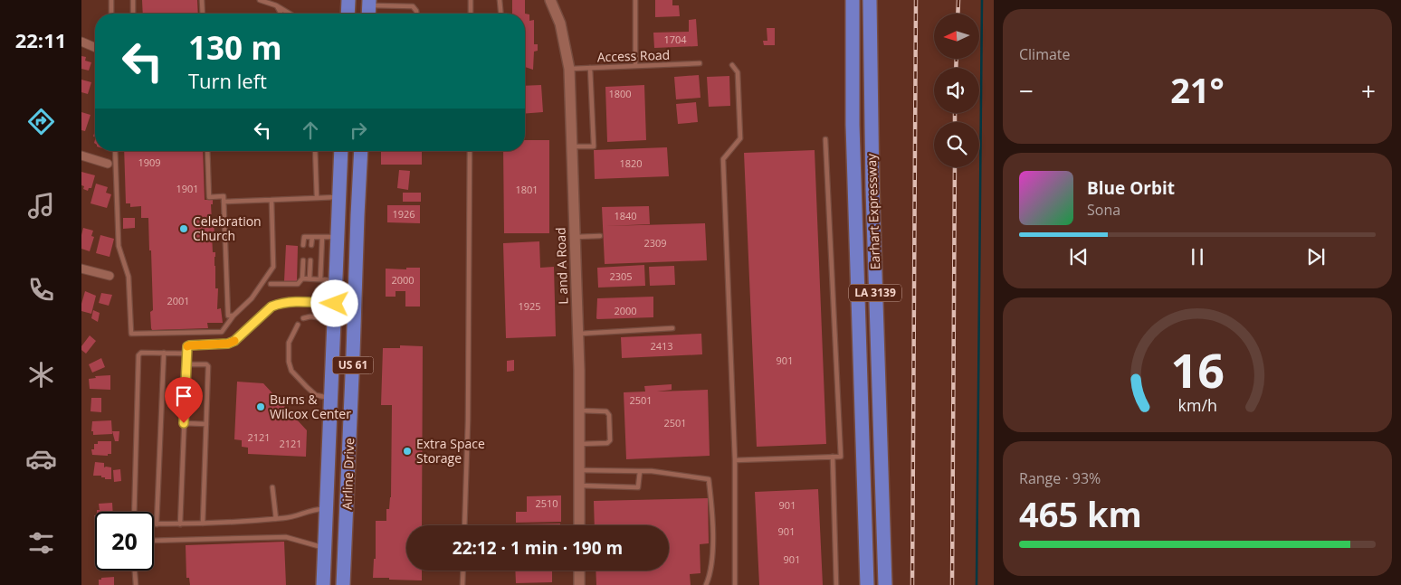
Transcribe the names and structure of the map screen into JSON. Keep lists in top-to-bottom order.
{
  "streets": {
    "highway": [
      "Earhart Expressway",
      "LA 3139",
      "US 61",
      "Airline Drive"
    ],
    "street": ["L and A Road"],
    "lane": ["Access Road"]
  },
  "crossings": [
    ["Access Road", "L and A Road"]
  ],
  "places": ["Celebration Church", "Burns & Wilcox Center", "Extra Space Storage"],
  "house_numbers": [
    "1704",
    "1800",
    "1909",
    "1820",
    "1901",
    "1801",
    "1926",
    "1840",
    "2309",
    "2305",
    "2000",
    "2001",
    "1925",
    "2000",
    "2413",
    "901",
    "2501",
    "2501",
    "2121",
    "2121",
    "2510",
    "901",
    "901",
    "901"
  ],
  "north": "left",
  "page": {
    "tabs": "22:11",
    "tile": [
      "Climate",
      ["Range · 93%", "465 km"]
    ],
    "turn": ["130 m", "Turn left"],
    "heat": ["−", "21°", "+"],
    "song": ["Blue Orbit", "Sona"],
    "limit": "20",
    "trip": "22:12 · 1 min · 190 m",
    "gauge": ["16", "km/h"]
  }
}
